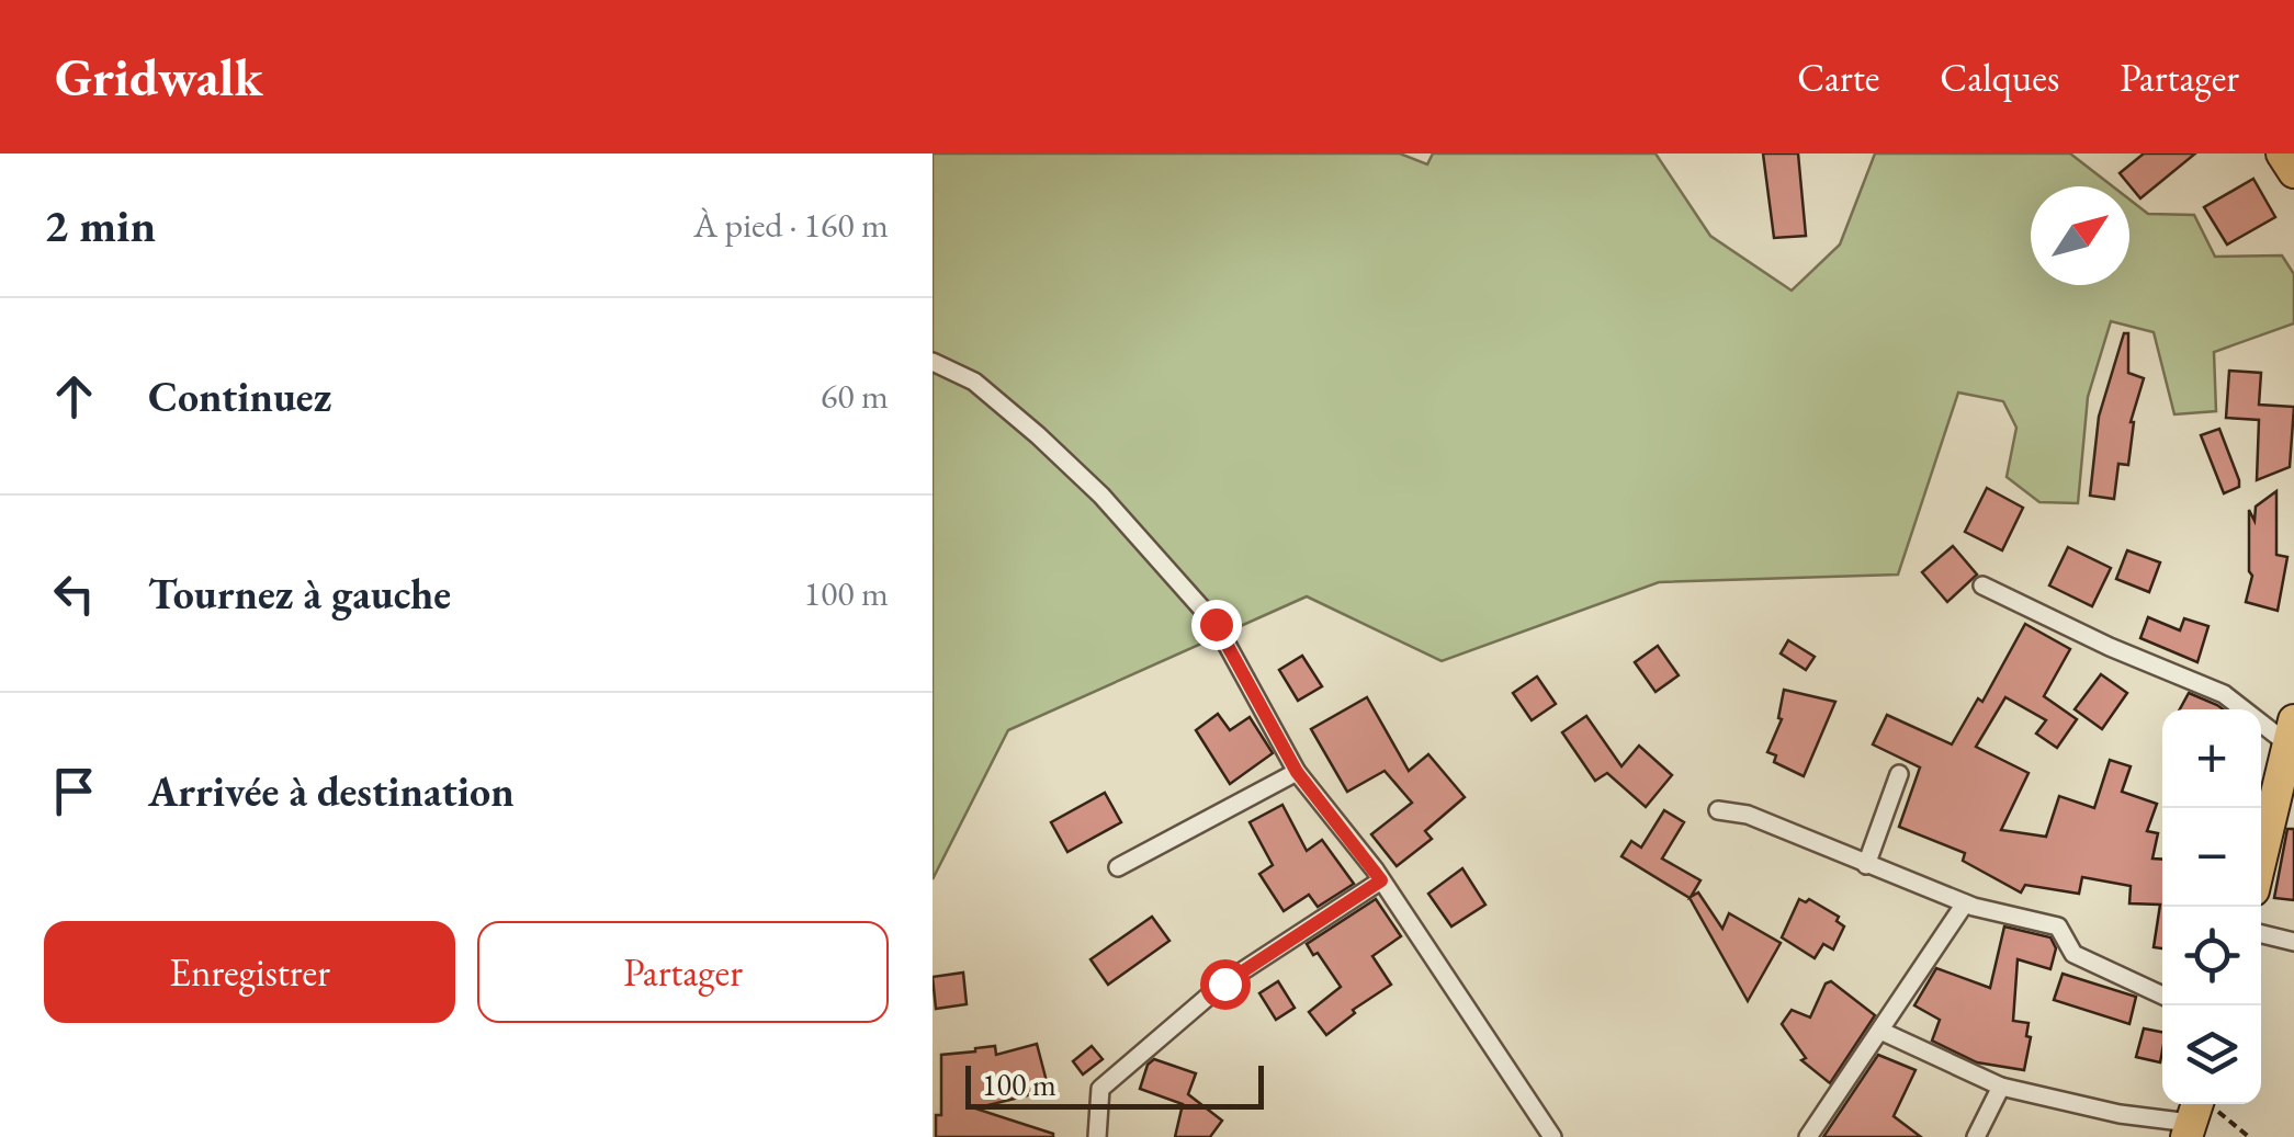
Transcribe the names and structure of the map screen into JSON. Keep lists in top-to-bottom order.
{
  "scale_bar": "100 m",
  "north": "top right",
  "page": {
    "header": "Gridwalk",
    "nav": ["Carte", "Calques", "Partager"],
    "heading": ["2 min", "À pied · 160 m"],
    "list": [
      ["Continuez", "60 m"],
      ["Tournez à gauche", "100 m"],
      "Arrivée à destination"
    ],
    "map_buttons": ["+", "−"],
    "buttons": ["Enregistrer", "Partager"],
    "scale": "100 m"
  }
}
